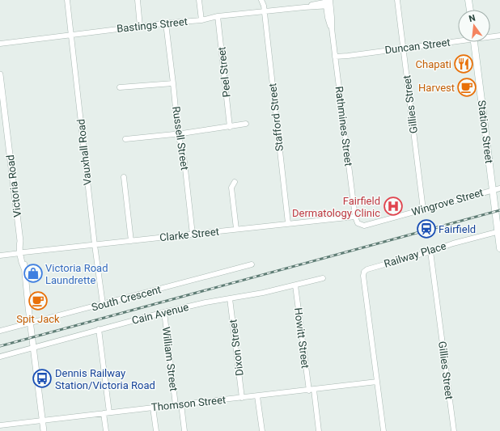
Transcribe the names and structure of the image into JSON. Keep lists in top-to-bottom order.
{
  "streets": {
    "main road": ["Station Street"],
    "street": [
      "Bastings Street",
      "Duncan Street",
      "Peel Street",
      "Gillies Street",
      "Stafford Street",
      "Rathmines Street",
      "Russell Street",
      "Vauxhall Road",
      "Victoria Road",
      "Wingrove Street",
      "Clarke Street",
      "Railway Place",
      "South Crescent",
      "Cain Avenue",
      "Howitt Street",
      "Dixon Street",
      "William Street",
      "Thomson Street"
    ]
  },
  "crossings": [
    ["Bastings Street", "Peel Street"],
    ["Bastings Street", "Stafford Street"],
    ["Bastings Street", "Rathmines Street"],
    ["Bastings Street", "Russell Street"],
    ["Bastings Street", "Vauxhall Road"],
    ["Duncan Street", "Gillies Street"],
    ["Duncan Street", "Rathmines Street"],
    ["Gillies Street", "Wingrove Street"],
    ["Gillies Street", "Railway Place"],
    ["Stafford Street", "Clarke Street"],
    ["Rathmines Street", "Wingrove Street"],
    ["Rathmines Street", "Clarke Street"],
    ["Station Street", "Wingrove Street"],
    ["Station Street", "Railway Place"],
    ["Russell Street", "Clarke Street"],
    ["Vauxhall Road", "Clarke Street"],
    ["Vauxhall Road", "South Crescent"],
    ["Victoria Road", "Clarke Street"],
    ["Victoria Road", "South Crescent"],
    ["Victoria Road", "Cain Avenue"],
    ["Victoria Road", "Thomson Street"],
    ["Railway Place", "Thomson Street"],
    ["Cain Avenue", "Howitt Street"],
    ["Cain Avenue", "Dixon Street"],
    ["Cain Avenue", "William Street"],
    ["Howitt Street", "Thomson Street"],
    ["Dixon Street", "Thomson Street"],
    ["William Street", "Thomson Street"]
  ],
  "places": {
    "restaurant": ["Chapati"],
    "cafe": ["Harvest", "Spit Jack"],
    "hospital": ["Fairfield Dermatology Clinic"],
    "station": ["Fairfield"],
    "shop": ["Victoria Road Laundrette"],
    "bus stop": ["Dennis Railway Station/Victoria Road"]
  },
  "north": "top"
}
